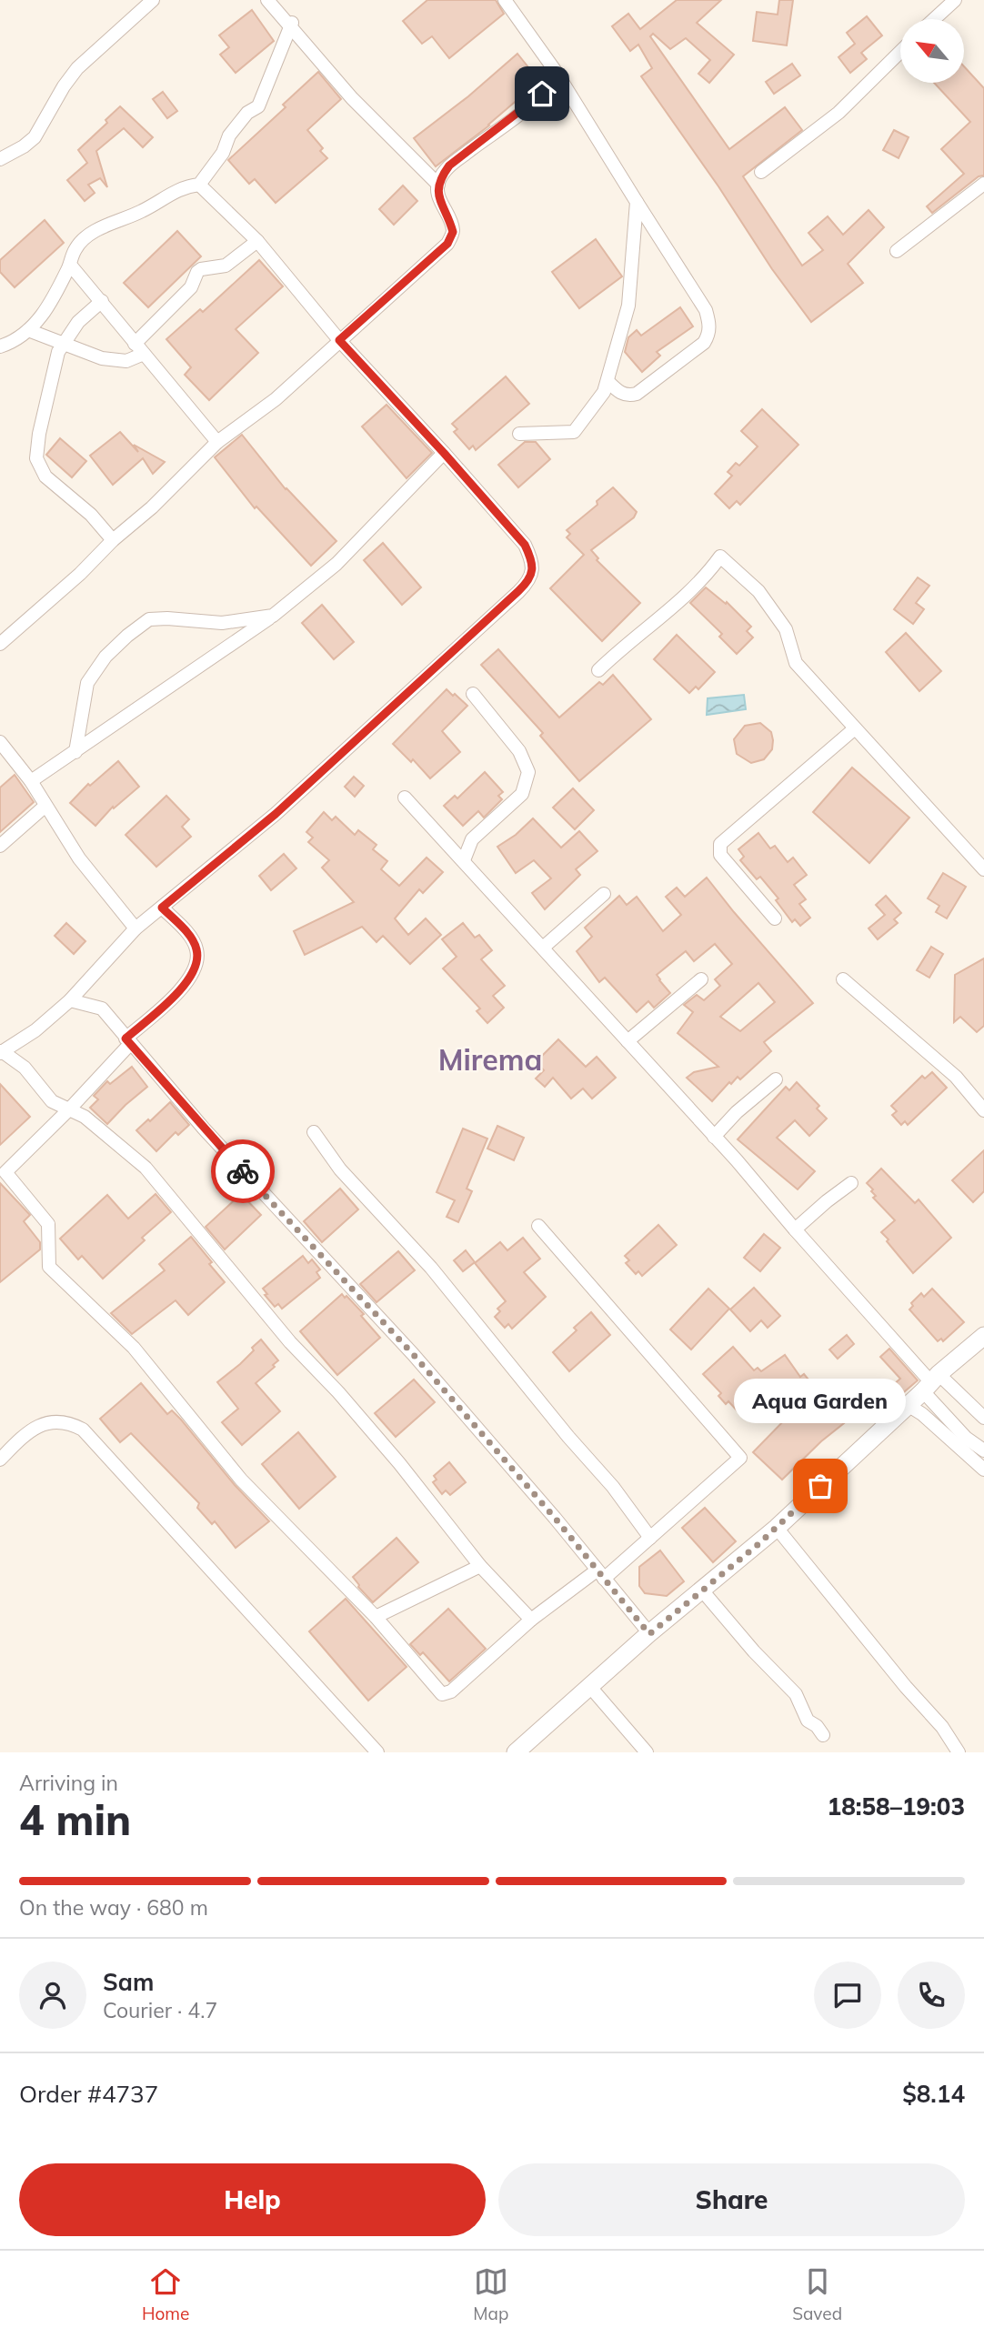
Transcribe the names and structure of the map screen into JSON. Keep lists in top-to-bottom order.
{
  "districts": ["Mirema"],
  "places": ["Aqua Garden"],
  "north": "top left",
  "page": {
    "bubble": "Aqua Garden",
    "heading": ["4 min", "Arriving in", "18:58–19:03"],
    "panel": [
      "Sam",
      "Courier · 4.7",
      "Order #4737",
      "$8.14"
    ],
    "bar": "On the way · 680 m",
    "buttons": ["Help", "Share"],
    "tabs": ["Home", "Map", "Saved"]
  }
}
